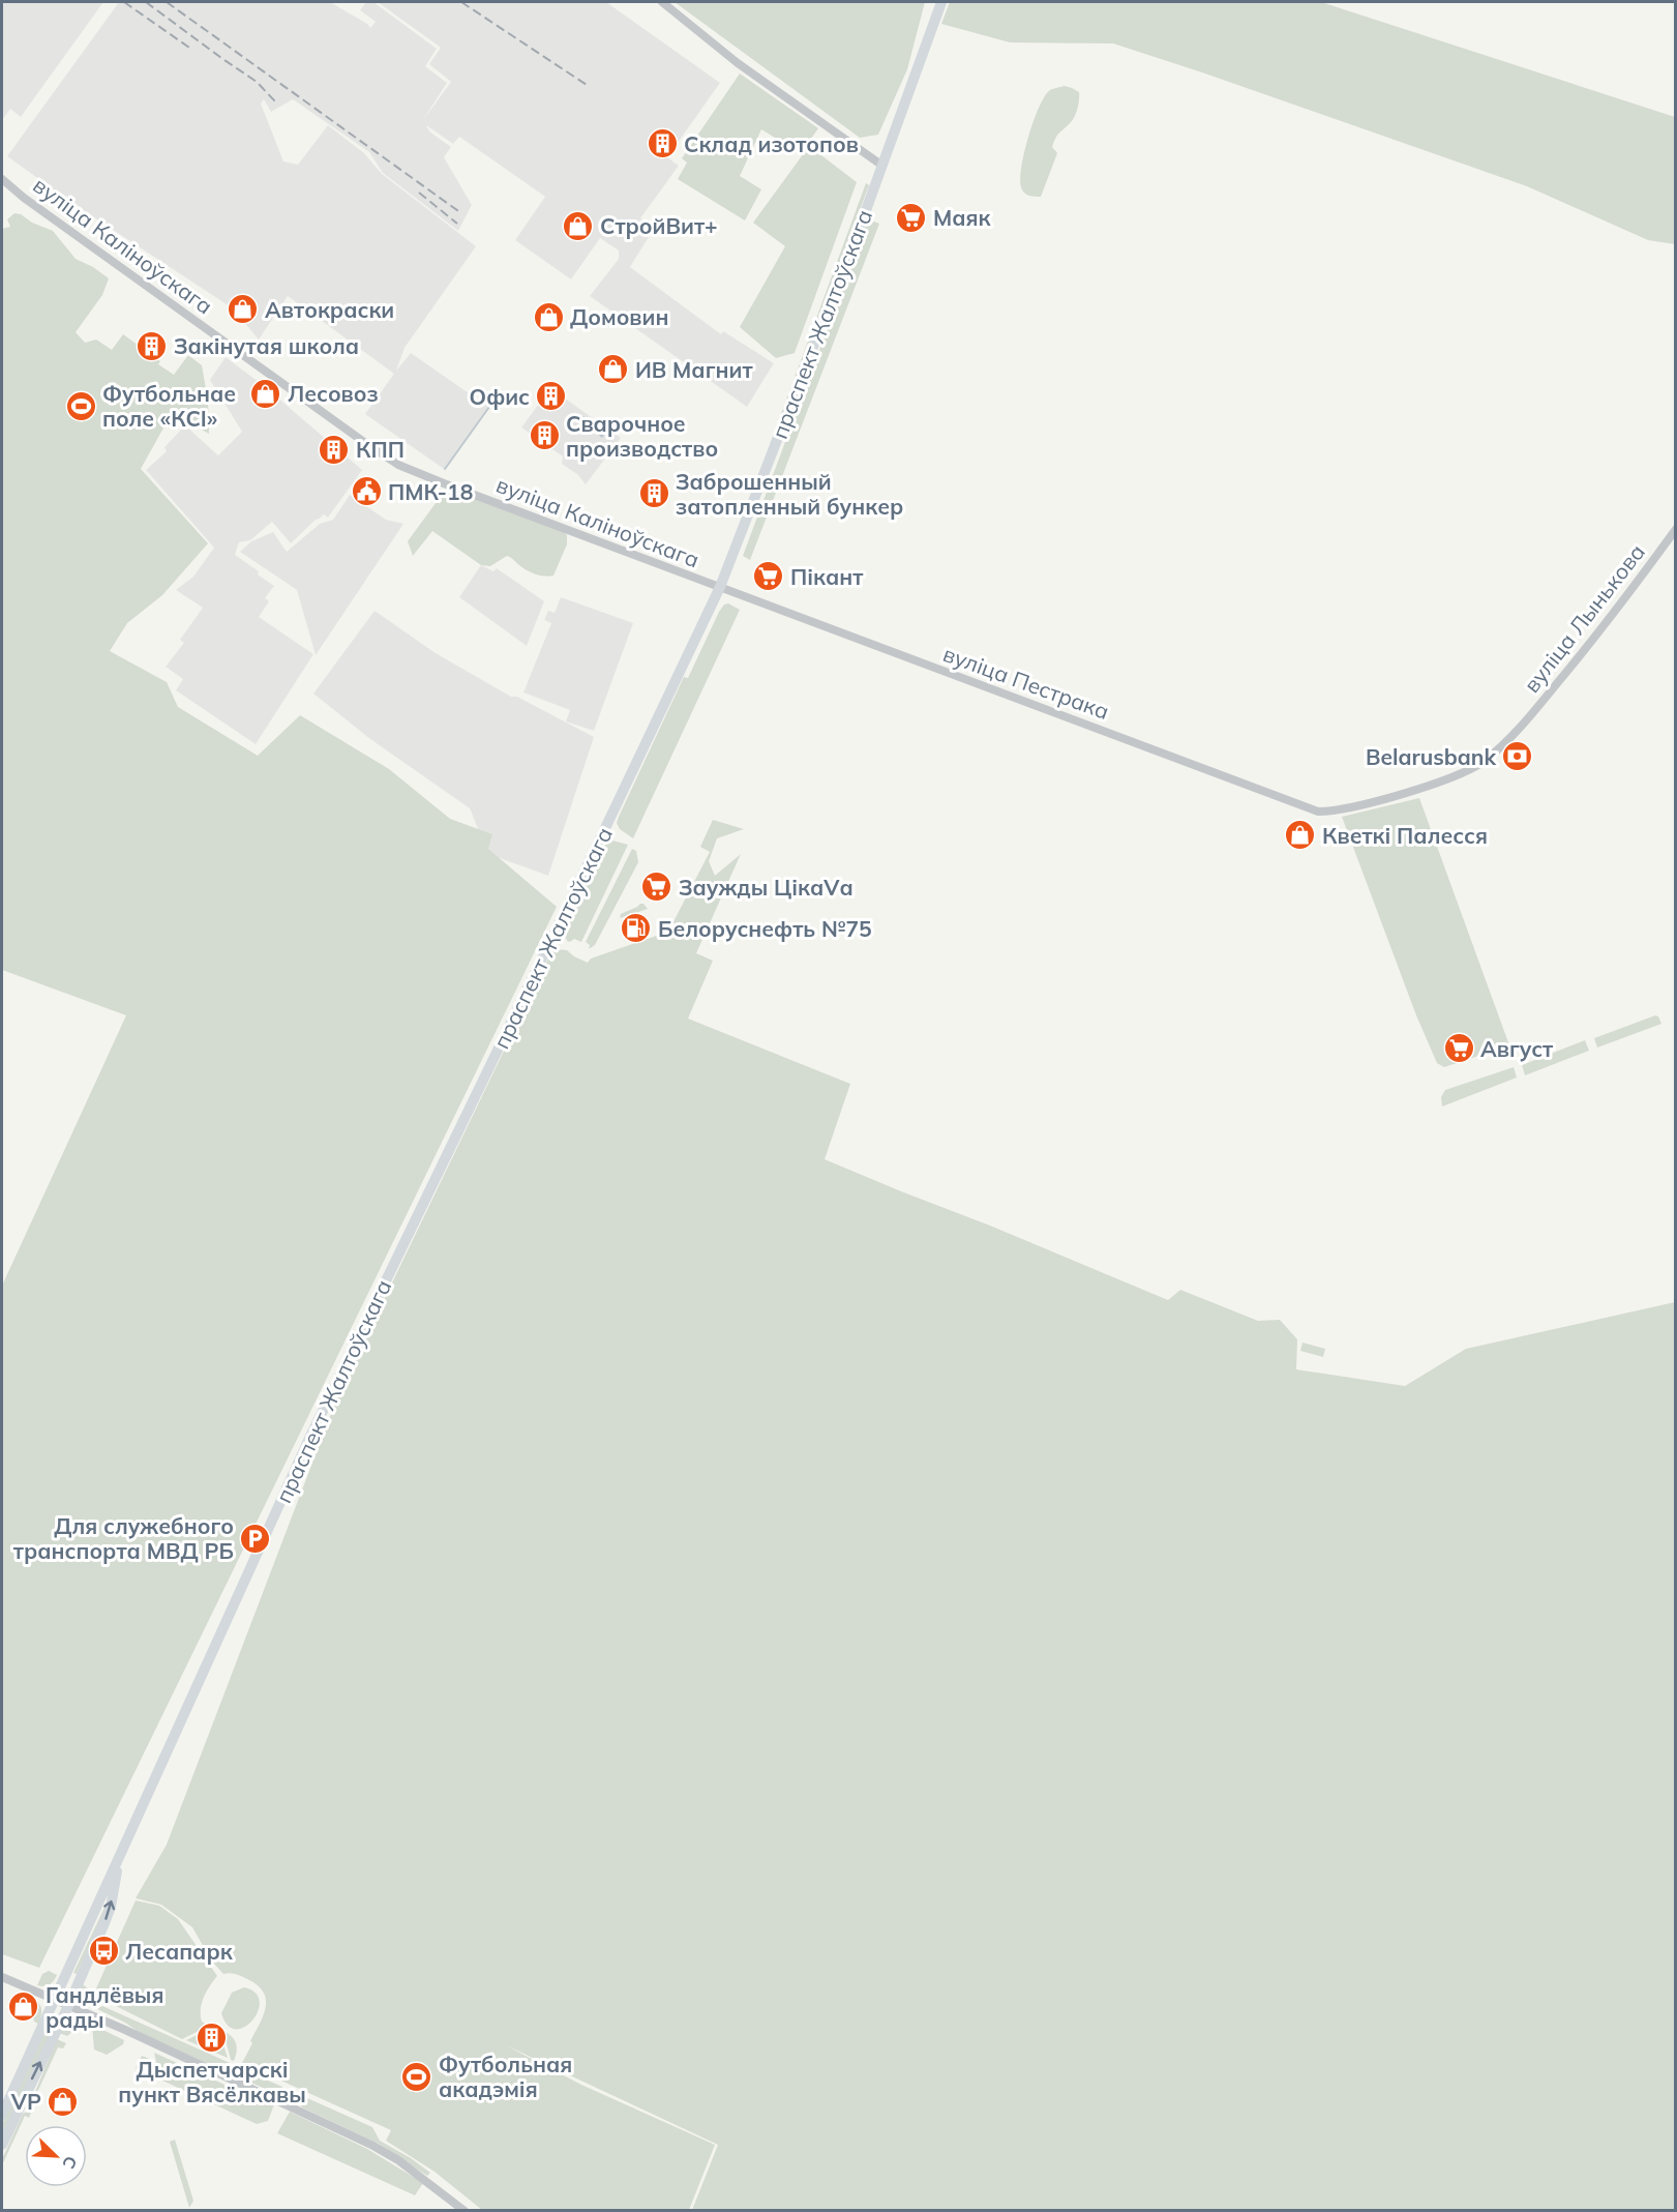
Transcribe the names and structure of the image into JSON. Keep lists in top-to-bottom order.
{
  "streets": {
    "main road": ["праспект Жалтоўскага"],
    "street": ["вуліца Каліноўскага", "вуліца Лынькова", "вуліца Пестрака"]
  },
  "crossings": [
    ["вуліца Каліноўскага", "праспект Жалтоўскага"],
    ["вуліца Каліноўскага", "вуліца Пестрака"],
    ["праспект Жалтоўскага", "вуліца Пестрака"],
    ["вуліца Лынькова", "вуліца Пестрака"]
  ],
  "places": {
    "building": [
      "Склад изотопов",
      "Закінутая школа",
      "Офис",
      "Сварочное производство",
      "КПП",
      "Заброшенный затопленный бункер",
      "Дыспетчарскі пункт Вясёлкавы"
    ],
    "supermarket": [
      "Маяк",
      "Пікант",
      "Заужды ЦікаVа",
      "Август"
    ],
    "shop": [
      "СтройВит+",
      "Автокраски",
      "Домовин",
      "ИВ Магнит",
      "Лесовоз",
      "Кветкі Палесся",
      "Гандлёвыя рады",
      "VP"
    ],
    "sports": ["Футбольнае поле «КСІ»", "Футбольная акадэмія"],
    "public building": ["ПМК-18"],
    "bank": ["Belarusbank"],
    "fuel station": ["Белоруснефть №75"],
    "parking": ["Для служебного транспорта МВД РБ"],
    "bus stop": ["Лесапарк"]
  },
  "north": "bottom right"
}
